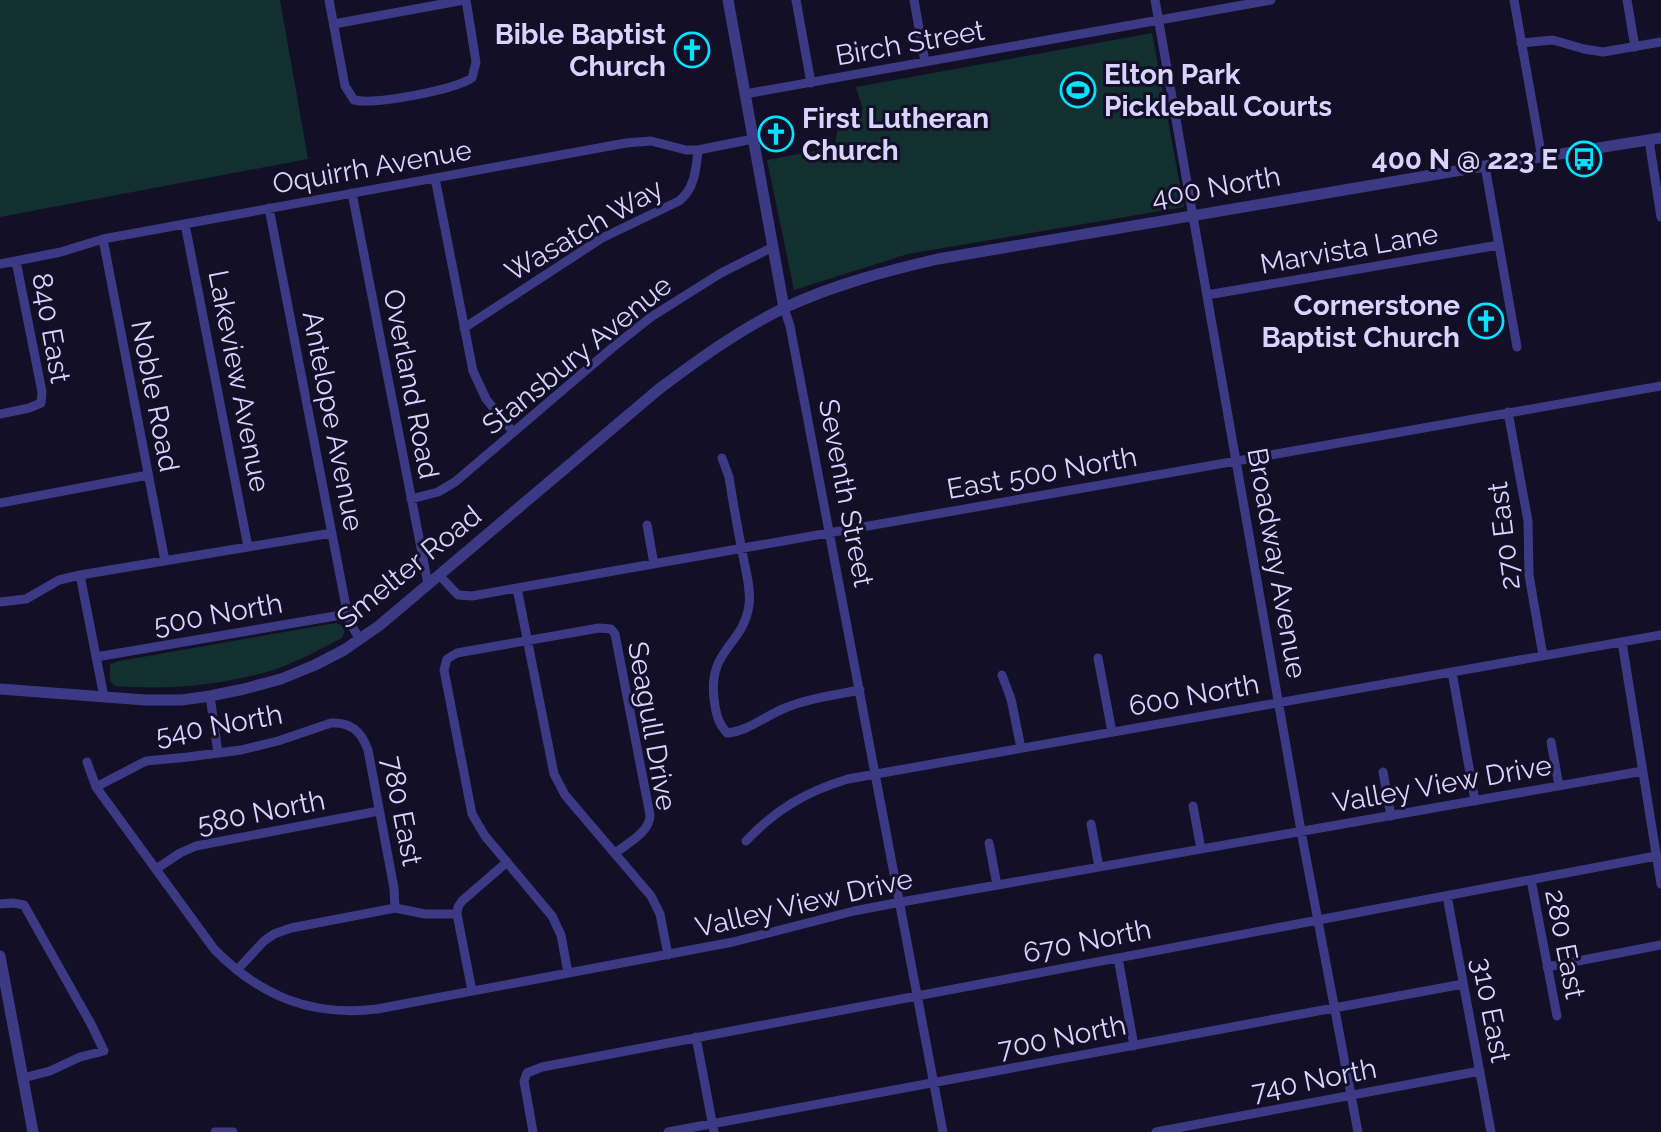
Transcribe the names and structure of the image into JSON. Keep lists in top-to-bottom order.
{
  "streets": {
    "street": [
      "Birch Street",
      "Oquirrh Avenue",
      "400 North",
      "Wasatch Way",
      "Marvista Lane",
      "840 East",
      "Stansbury Avenue",
      "Lakeview Avenue",
      "Overland Road",
      "Noble Road",
      "Antelope Avenue",
      "East 500 North",
      "Seventh Street",
      "270 East",
      "Broadway Avenue",
      "Smelter Road",
      "500 North",
      "600 North",
      "540 North",
      "Seagull Drive",
      "Valley View Drive",
      "780 East",
      "580 North",
      "670 North",
      "280 East",
      "310 East",
      "700 North",
      "740 North"
    ]
  },
  "crossings": [
    ["Birch Street", "Seventh Street"],
    ["Birch Street", "Broadway Avenue"],
    ["Oquirrh Avenue", "Wasatch Way"],
    ["Oquirrh Avenue", "840 East"],
    ["Oquirrh Avenue", "Lakeview Avenue"],
    ["Oquirrh Avenue", "Overland Road"],
    ["Oquirrh Avenue", "Noble Road"],
    ["Oquirrh Avenue", "Antelope Avenue"],
    ["Oquirrh Avenue", "Seventh Street"],
    ["400 North", "Seventh Street"],
    ["400 North", "Broadway Avenue"],
    ["400 North", "Smelter Road"],
    ["Marvista Lane", "Broadway Avenue"],
    ["Stansbury Avenue", "Overland Road"],
    ["Stansbury Avenue", "Seventh Street"],
    ["Overland Road", "Smelter Road"],
    ["Antelope Avenue", "Smelter Road"],
    ["Antelope Avenue", "500 North"],
    ["East 500 North", "Seventh Street"],
    ["East 500 North", "270 East"],
    ["East 500 North", "Broadway Avenue"],
    ["East 500 North", "Smelter Road"],
    ["Seventh Street", "Smelter Road"],
    ["Seventh Street", "600 North"],
    ["Seventh Street", "Valley View Drive"],
    ["Seventh Street", "670 North"],
    ["Seventh Street", "700 North"],
    ["270 East", "600 North"],
    ["Broadway Avenue", "600 North"],
    ["Broadway Avenue", "Valley View Drive"],
    ["Broadway Avenue", "670 North"],
    ["Broadway Avenue", "700 North"],
    ["Broadway Avenue", "740 North"],
    ["540 North", "Valley View Drive"],
    ["540 North", "780 East"],
    ["Valley View Drive", "580 North"],
    ["780 East", "580 North"],
    ["670 North", "280 East"],
    ["670 North", "310 East"],
    ["310 East", "700 North"],
    ["310 East", "740 North"]
  ],
  "places": {
    "church": ["Bible Baptist Church", "First Lutheran Church", "Cornerstone Baptist Church"],
    "sports": ["Elton Park Pickleball Courts"],
    "bus stop": ["400 N @ 223 E"]
  }
}
